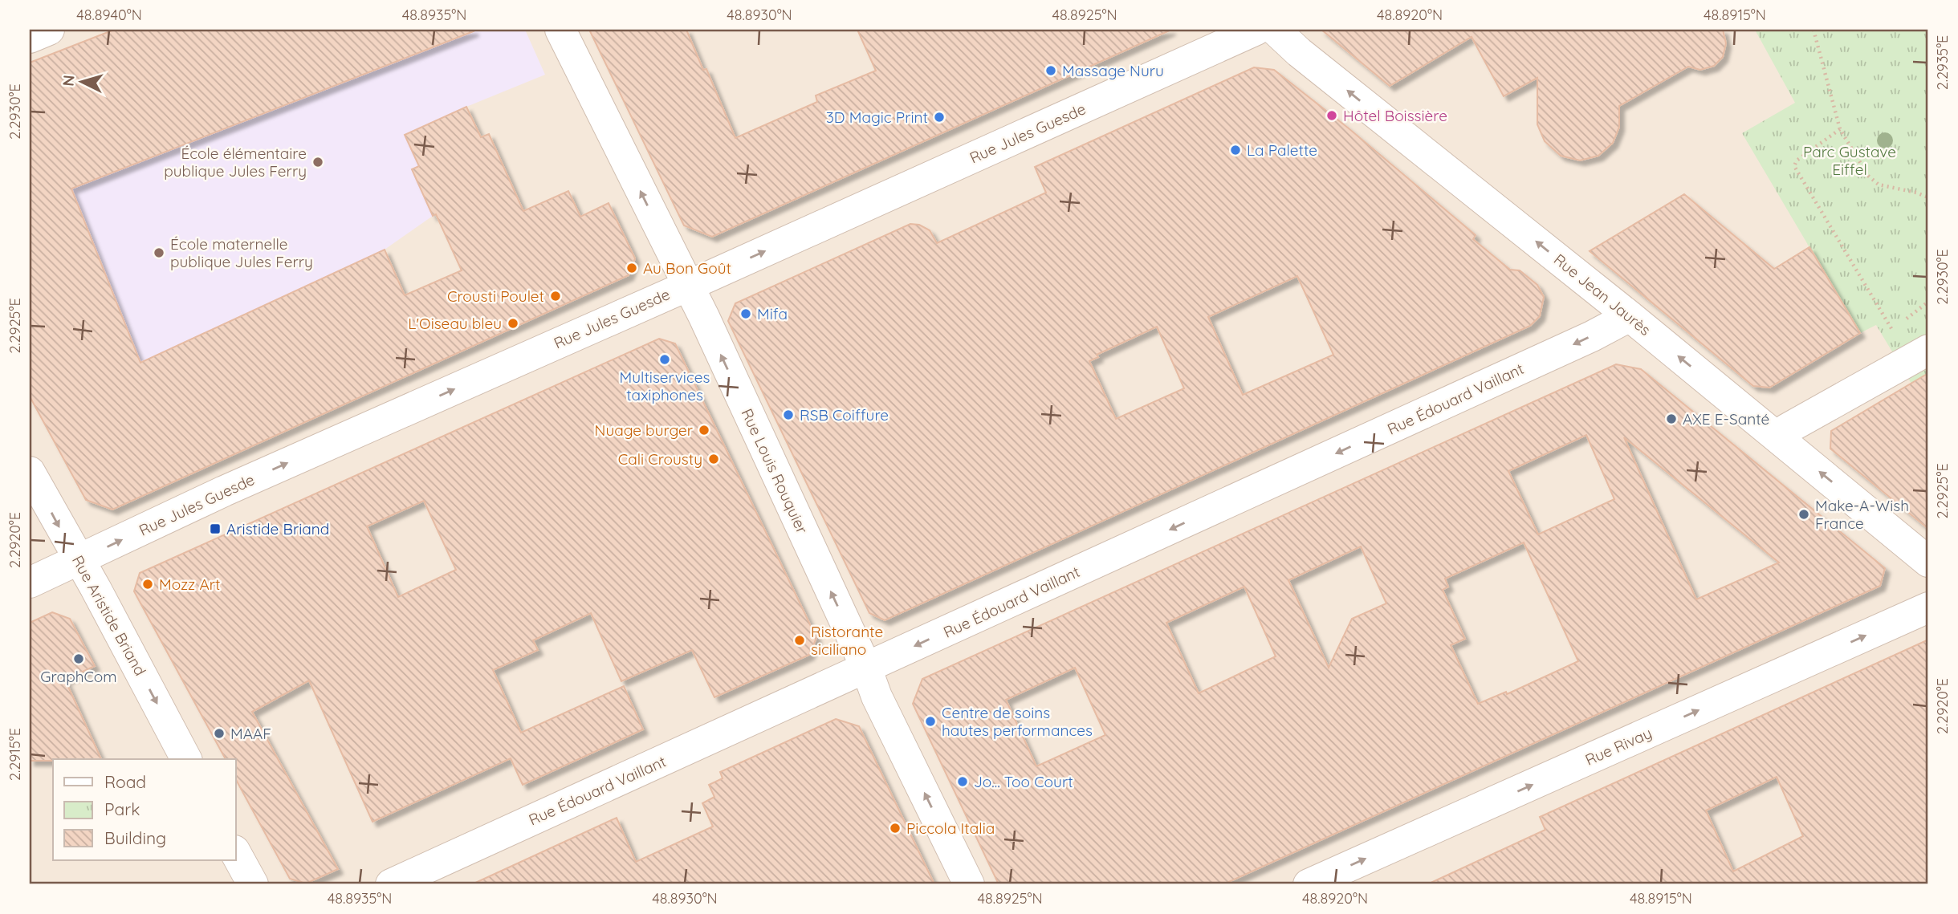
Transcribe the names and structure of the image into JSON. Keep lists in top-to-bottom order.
{
  "streets": {
    "street": [
      "Rue Jules Guesde",
      "Rue Jean Jaurès",
      "Rue Édouard Vaillant",
      "Rue Louis Rouquier",
      "Rue Aristide Briand",
      "Rue Rivay"
    ]
  },
  "crossings": [
    ["Rue Jules Guesde", "Rue Louis Rouquier"],
    ["Rue Jules Guesde", "Rue Aristide Briand"],
    ["Rue Jean Jaurès", "Rue Édouard Vaillant"],
    ["Rue Édouard Vaillant", "Rue Louis Rouquier"]
  ],
  "one_way": [
    "Rue Jules Guesde",
    "Rue Jean Jaurès",
    "Rue Édouard Vaillant",
    "Rue Louis Rouquier",
    "Rue Aristide Briand",
    "Rue Rivay"
  ],
  "parks": ["Parc Gustave Eiffel"],
  "places": {
    "other": [
      "Massage Nuru",
      "Hôtel Boissière",
      "3D Magic Print",
      "La Palette",
      "École élémentaire publique Jules Ferry",
      "École maternelle publique Jules Ferry",
      "Au Bon Goût",
      "Crousti Poulet",
      "Mifa",
      "L'Oiseau bleu",
      "Multiservices taxiphones",
      "RSB Coiffure",
      "AXE E-Santé",
      "Nuage burger",
      "Cali Crousty",
      "Make-A-Wish France",
      "Mozz Art",
      "Ristorante siciliano",
      "GraphCom",
      "Centre de soins hautes performances",
      "MAAF",
      "Jo... Too Court",
      "Piccola Italia"
    ],
    "transit": ["Aristide Briand"]
  },
  "legend": ["Road", "Park", "Building"],
  "north": "left",
  "coordinates": [
    "48.8940°N",
    "48.8935°N",
    "48.8930°N",
    "48.8925°N",
    "48.8920°N",
    "48.8915°N",
    "2.2935°E",
    "2.2930°E",
    "2.2925°E",
    "2.2920°E",
    "2.2915°E"
  ]
}
